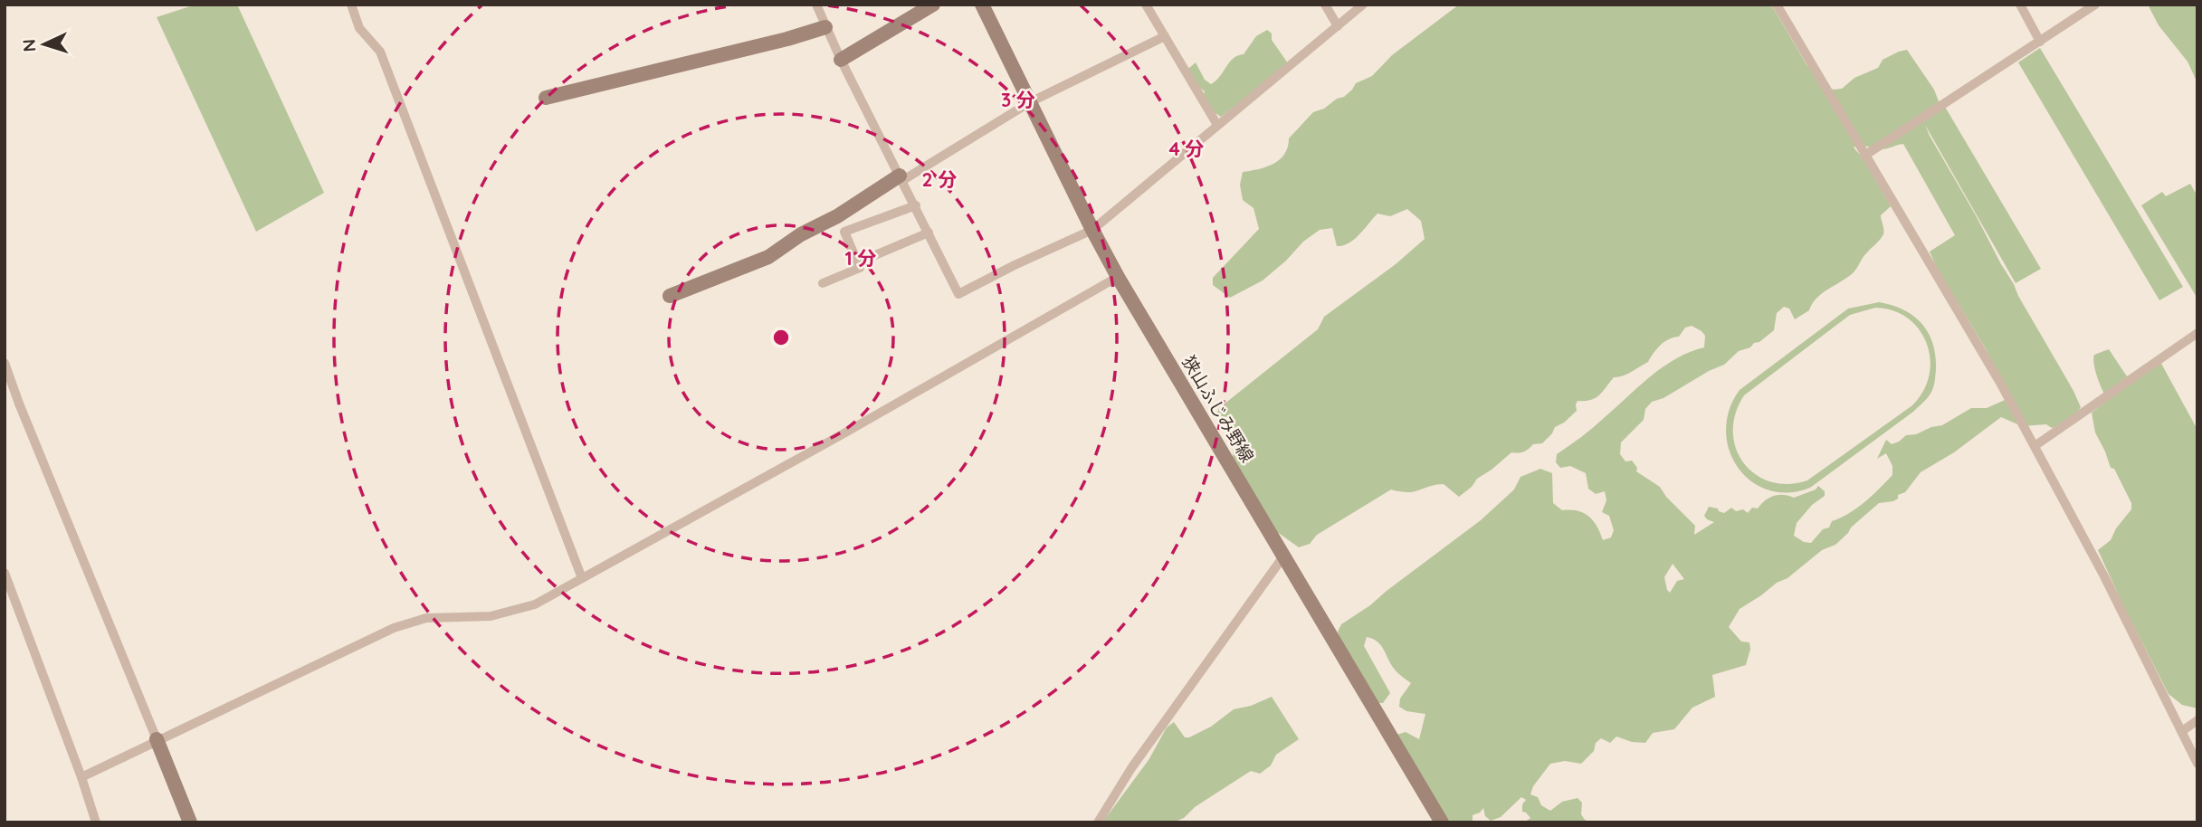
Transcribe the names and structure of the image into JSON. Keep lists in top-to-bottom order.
{
  "streets": {
    "main road": ["狭山ふじみ野線"]
  },
  "north": "left",
  "rings": [
    "3 分",
    "4 分",
    "2 分",
    "1 分"
  ]
}
